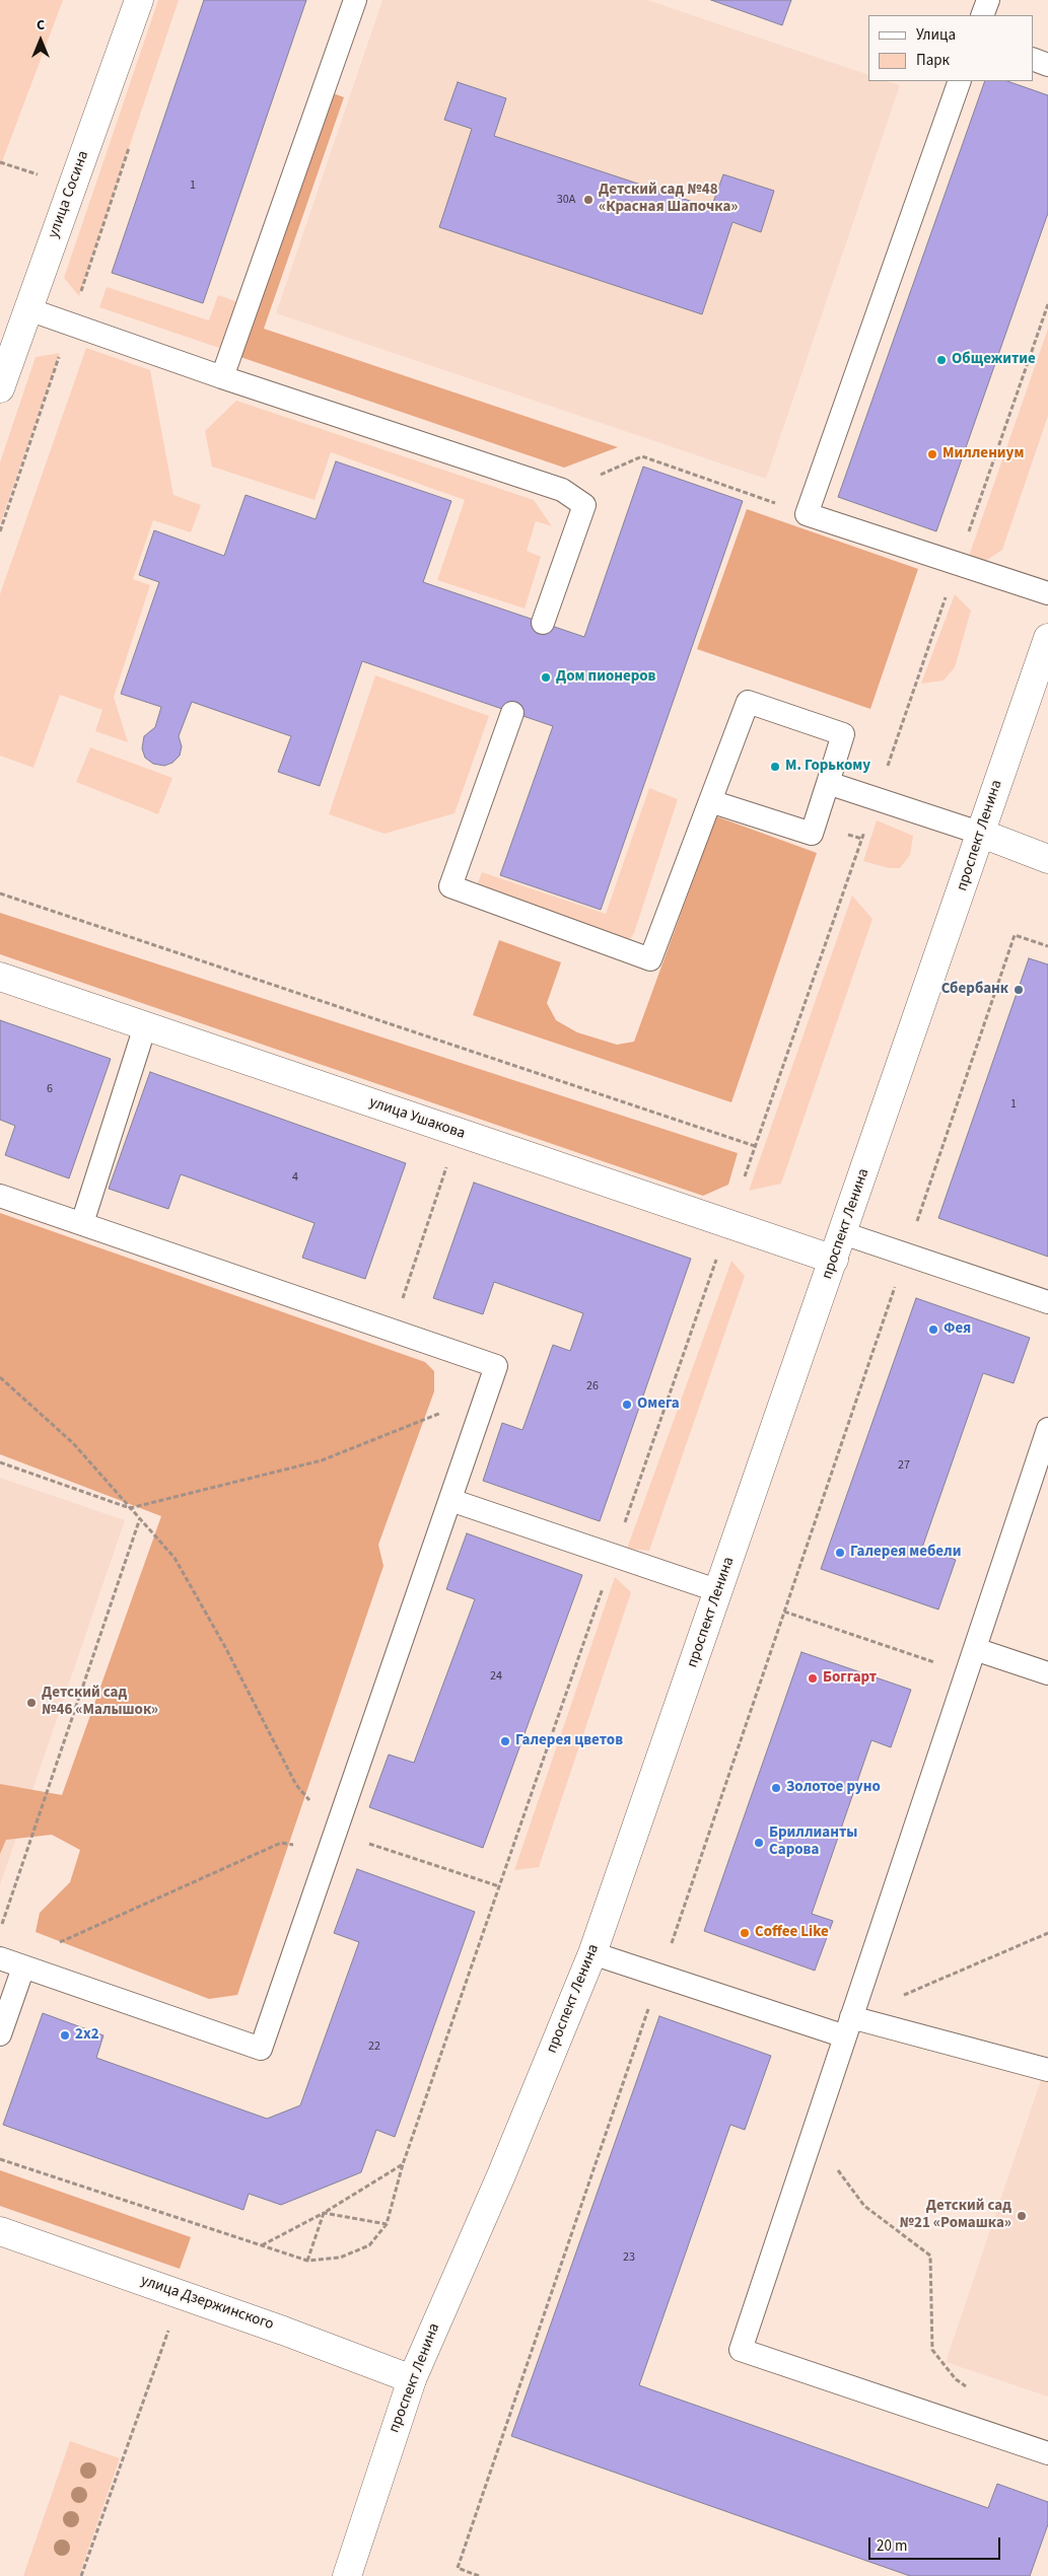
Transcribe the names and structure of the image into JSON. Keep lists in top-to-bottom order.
{
  "streets": {
    "street": [
      "улица Сосина",
      "проспект Ленина",
      "улица Ушакова",
      "улица Дзержинского"
    ]
  },
  "crossings": [
    ["проспект Ленина", "улица Ушакова"],
    ["проспект Ленина", "улица Дзержинского"]
  ],
  "places": [
    "Детский сад №48 «Красная Шапочка»",
    "Общежитие",
    "Миллениум",
    "Дом пионеров",
    "М. Горькому",
    "Сбербанк",
    "Фея",
    "Омега",
    "Галерея мебели",
    "Боггарт",
    "Детский сад №46 «Малышок»",
    "Галерея цветов",
    "Золотое руно",
    "Бриллианты Сарова",
    "Coffee Like",
    "2x2",
    "Детский сад №21 «Ромашка»"
  ],
  "house_numbers": [
    "1",
    "30А",
    "6",
    "1",
    "4",
    "26",
    "27",
    "24",
    "22",
    "23"
  ],
  "legend": ["Улица", "Парк"],
  "scale_bar": "20 m",
  "north": "top"
}
